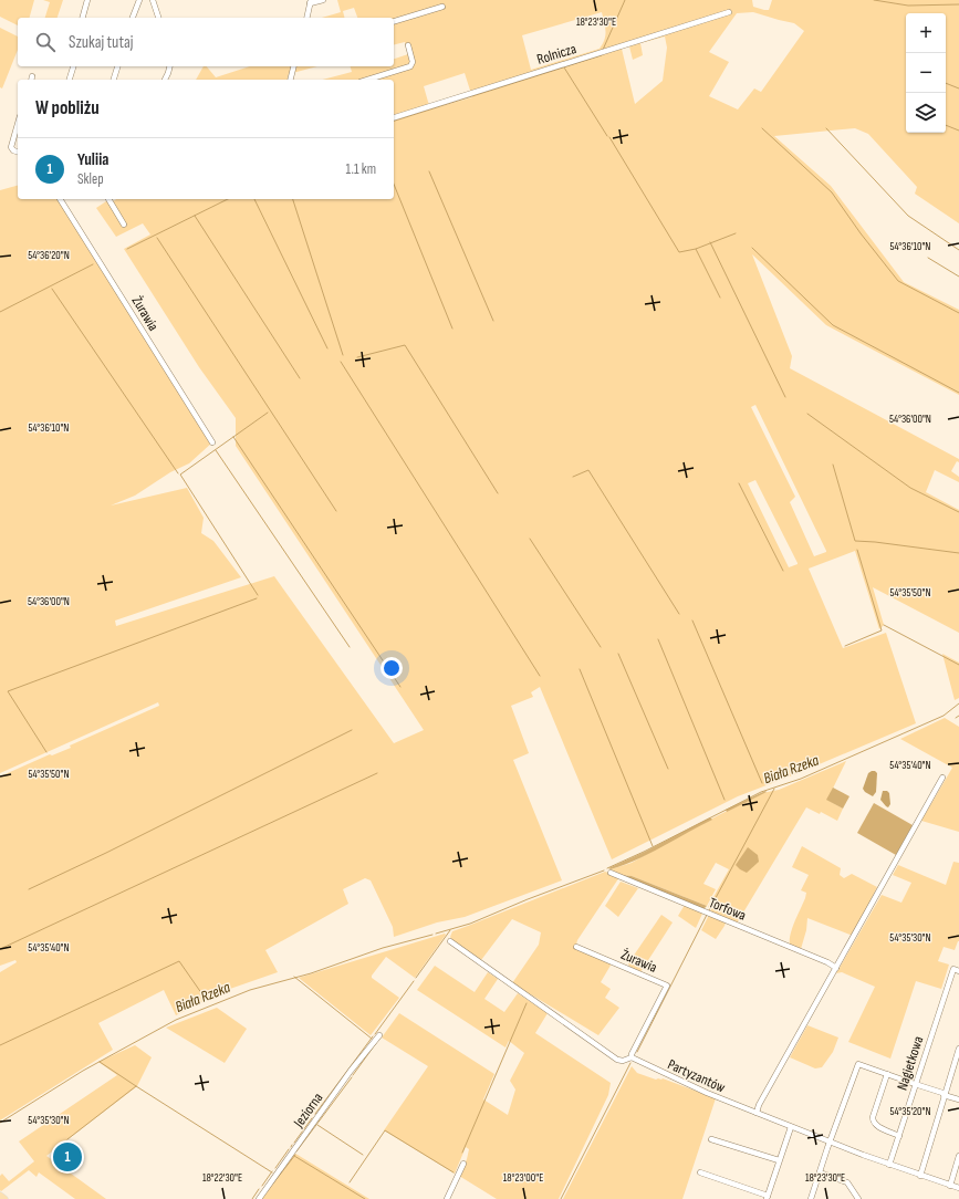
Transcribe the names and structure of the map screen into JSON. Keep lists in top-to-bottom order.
{
  "streets": {
    "street": [
      "Rolnicza",
      "Żurawia",
      "Torfowa",
      "Nagietkowa",
      "Partyzantów",
      "Jeziorna"
    ]
  },
  "crossings": [
    ["Żurawia", "Partyzantów"],
    ["Nagietkowa", "Partyzantów"]
  ],
  "water": ["Biała Rzeka"],
  "page": {
    "map_buttons": ["+", "−"],
    "search": "Szukaj tutaj",
    "heading": "W pobliżu",
    "list": [
      {
        "mark": "1",
        "name": "Yuliia",
        "note": "Sklep",
        "value": "1.1 km"
      }
    ],
    "pins": "1"
  },
  "coordinates": [
    "18°23'30\"E",
    "54°36'10\"N",
    "54°36'20\"N",
    "54°36'00\"N",
    "54°35'50\"N",
    "54°35'40\"N",
    "54°35'30\"N",
    "54°35'20\"N",
    "18°22'30\"E",
    "18°23'00\"E"
  ]
}
